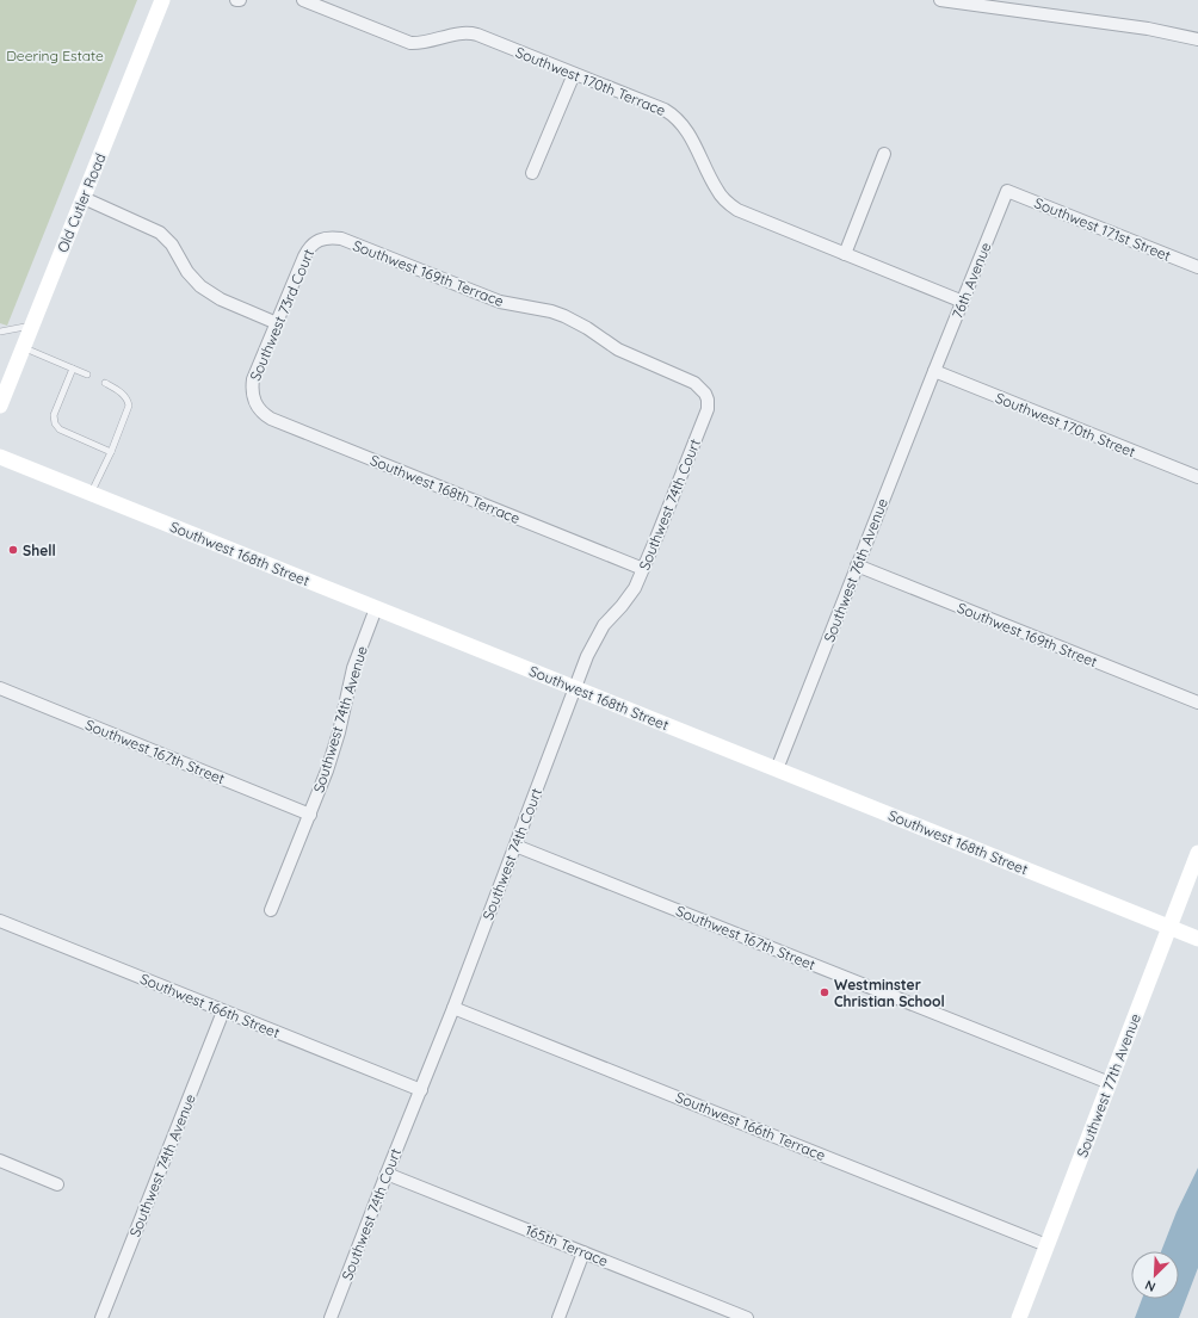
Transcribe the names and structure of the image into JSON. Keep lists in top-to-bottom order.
{
  "streets": {
    "street": [
      "Southwest 170th Terrace",
      "Old Cutler Road",
      "Southwest 171st Street",
      "Southwest 169th Terrace",
      "76th Avenue",
      "Southwest 73rd Court",
      "Southwest 170th Street",
      "Southwest 168th Terrace",
      "Southwest 74th Court",
      "Southwest 168th Street",
      "Southwest 76th Avenue",
      "Southwest 169th Street",
      "Southwest 74th Avenue",
      "Southwest 167th Street",
      "Southwest 166th Street",
      "Southwest 77th Avenue",
      "Southwest 166th Terrace",
      "165th Terrace"
    ]
  },
  "crossings": [
    ["Southwest 170th Terrace", "76th Avenue"],
    ["Southwest 171st Street", "76th Avenue"],
    ["Southwest 169th Terrace", "Southwest 73rd Court"],
    ["Southwest 169th Terrace", "Southwest 74th Court"],
    ["76th Avenue", "Southwest 170th Street"],
    ["76th Avenue", "Southwest 76th Avenue"],
    ["Southwest 73rd Court", "Southwest 168th Terrace"],
    ["Southwest 170th Street", "Southwest 76th Avenue"],
    ["Southwest 168th Terrace", "Southwest 74th Court"],
    ["Southwest 74th Court", "Southwest 168th Street"],
    ["Southwest 74th Court", "Southwest 167th Street"],
    ["Southwest 74th Court", "Southwest 166th Street"],
    ["Southwest 74th Court", "Southwest 166th Terrace"],
    ["Southwest 74th Court", "165th Terrace"],
    ["Southwest 168th Street", "Southwest 76th Avenue"],
    ["Southwest 168th Street", "Southwest 74th Avenue"],
    ["Southwest 168th Street", "Southwest 77th Avenue"],
    ["Southwest 76th Avenue", "Southwest 169th Street"],
    ["Southwest 74th Avenue", "Southwest 167th Street"],
    ["Southwest 74th Avenue", "Southwest 166th Street"],
    ["Southwest 167th Street", "Southwest 77th Avenue"],
    ["Southwest 77th Avenue", "Southwest 166th Terrace"]
  ],
  "parks": ["Deering Estate"],
  "places": ["Shell", "Westminster Christian School"],
  "north": "bottom left"
}
